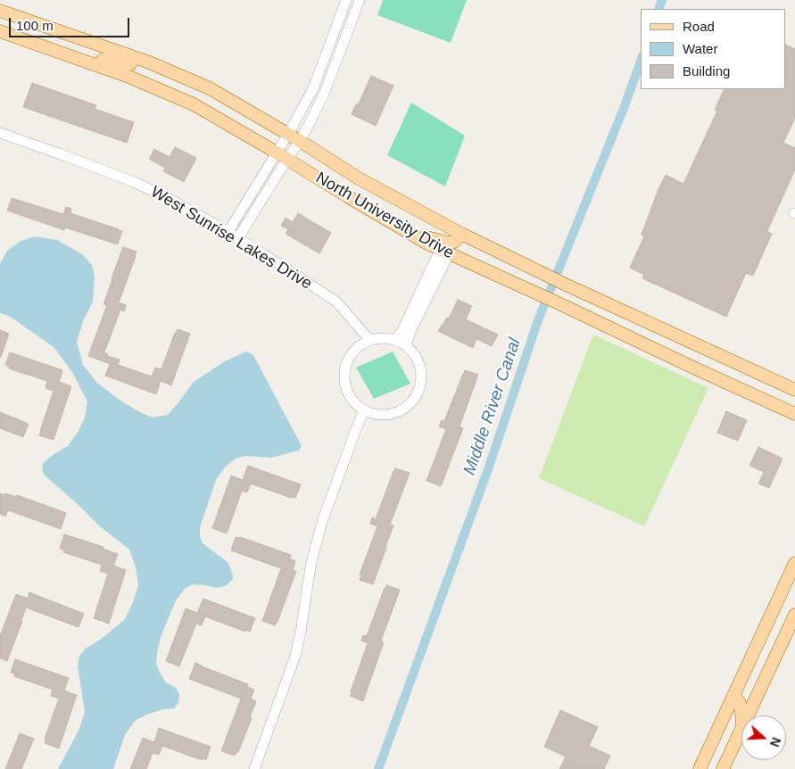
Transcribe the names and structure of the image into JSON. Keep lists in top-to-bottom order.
{
  "streets": {
    "main road": ["North University Drive"],
    "street": ["West Sunrise Lakes Drive"]
  },
  "water": ["Middle River Canal"],
  "legend": ["Road", "Water", "Building"],
  "scale_bar": "100 m",
  "north": "right"
}
